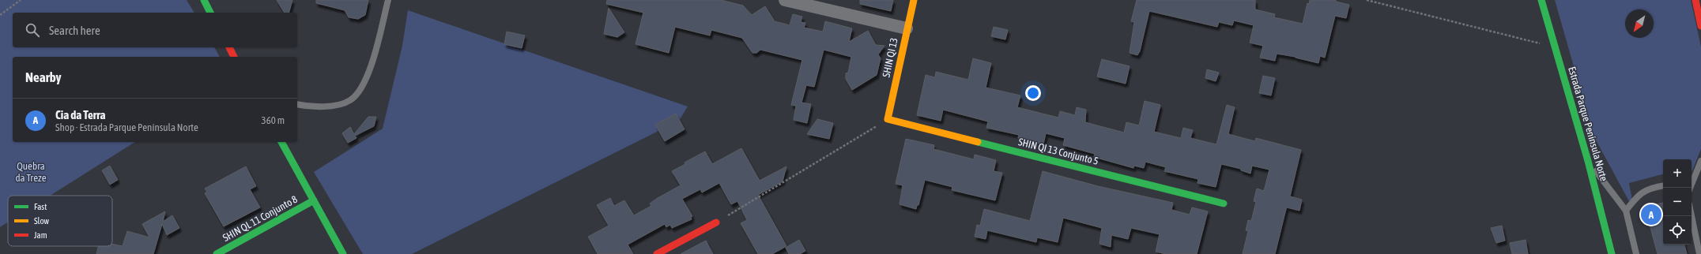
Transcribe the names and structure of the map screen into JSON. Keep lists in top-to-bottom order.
{
  "streets": {
    "street": [
      "SHIN QI 13",
      "Estrada Parque Península Norte",
      "SHIN QI 13 Conjunto 5",
      "SHIN QL 11 Conjunto 8"
    ]
  },
  "crossings": [
    ["SHIN QI 13", "SHIN QI 13 Conjunto 5"]
  ],
  "parks": ["Quebra da Treze"],
  "legend": ["Fast", "Slow", "Jam"],
  "north": "bottom left",
  "page": {
    "search": "Search here",
    "heading": "Nearby",
    "list": [
      {
        "mark": "A",
        "name": "Cia da Terra",
        "note": "Shop · Estrada Parque Península Norte",
        "value": "360 m"
      }
    ],
    "map_buttons": ["+", "−"],
    "pins": "A"
  }
}
